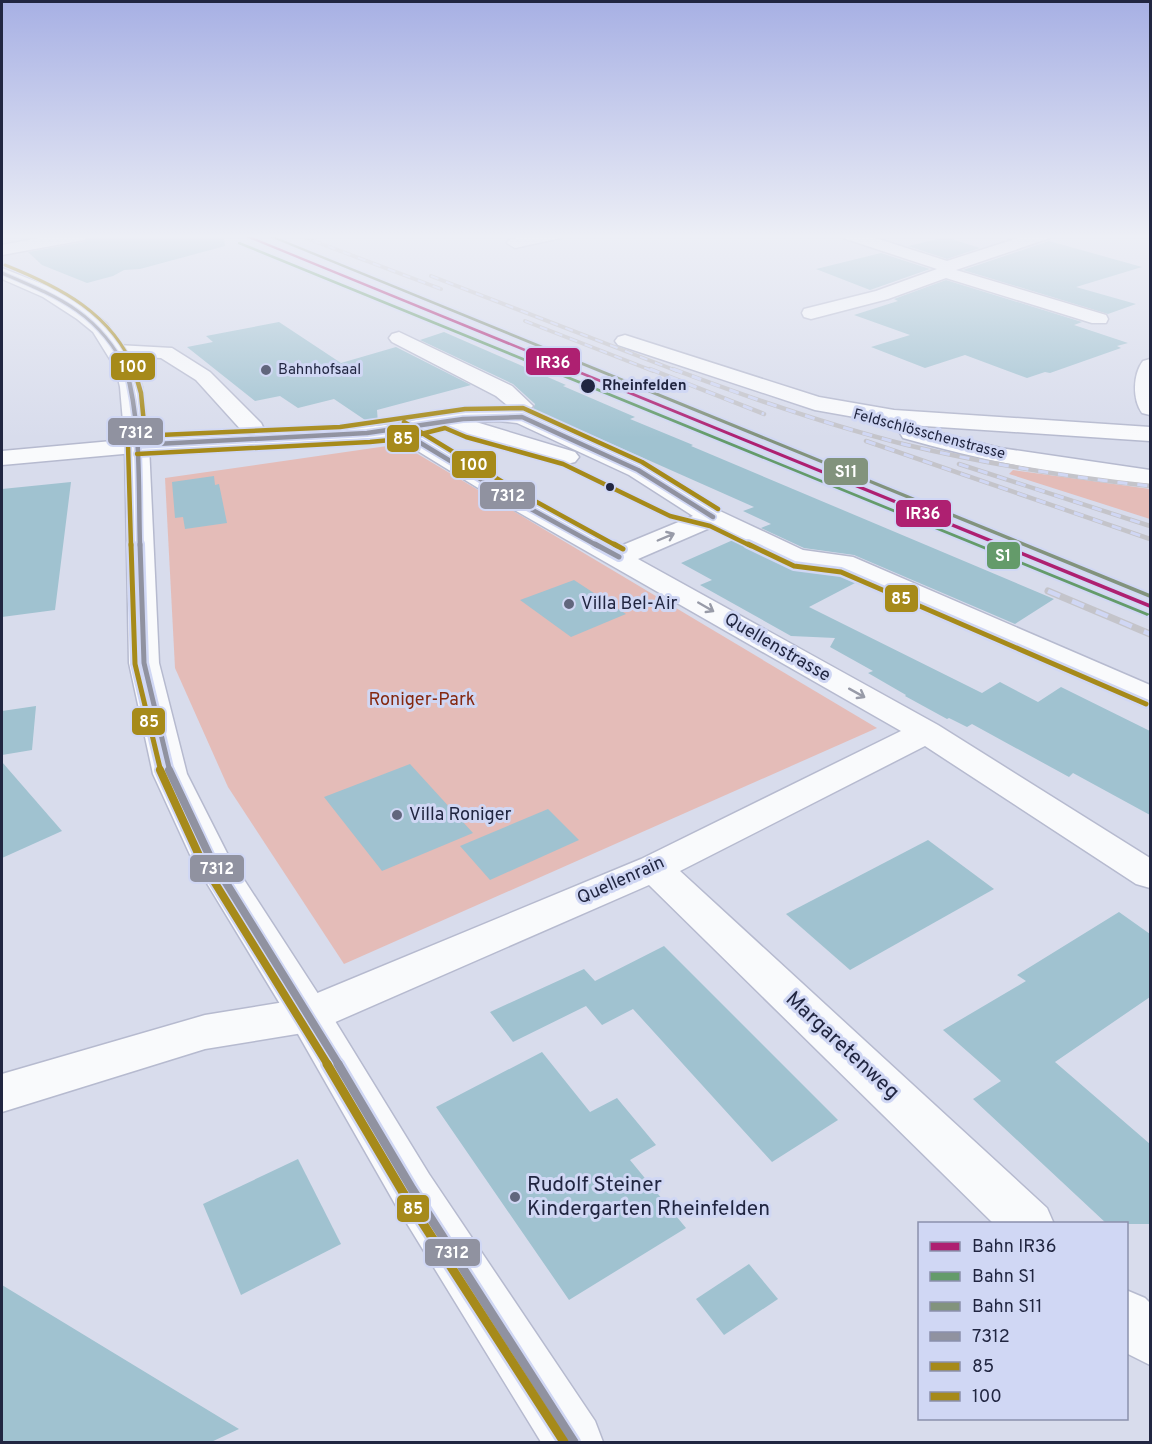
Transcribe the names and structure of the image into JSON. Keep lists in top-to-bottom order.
{
  "streets": {
    "street": [
      "Feldschlösschenstrasse",
      "Quellenstrasse",
      "Quellenrain",
      "Margaretenweg"
    ]
  },
  "crossings": [
    ["Quellenstrasse", "Quellenrain"],
    ["Quellenrain", "Margaretenweg"]
  ],
  "parks": ["Roniger-Park"],
  "places": [
    "Bahnhofsaal",
    "Rheinfelden",
    "Villa Bel-Air",
    "Villa Roniger",
    "Rudolf Steiner Kindergarten Rheinfelden"
  ],
  "lines": [
    "rail line IR36",
    "rail line S1",
    "rail line S11",
    "transit line 7312",
    "transit line 100",
    "transit line 85"
  ],
  "legend": [
    "Bahn IR36",
    "Bahn S1",
    "Bahn S11",
    "7312",
    "85",
    "100"
  ]
}
